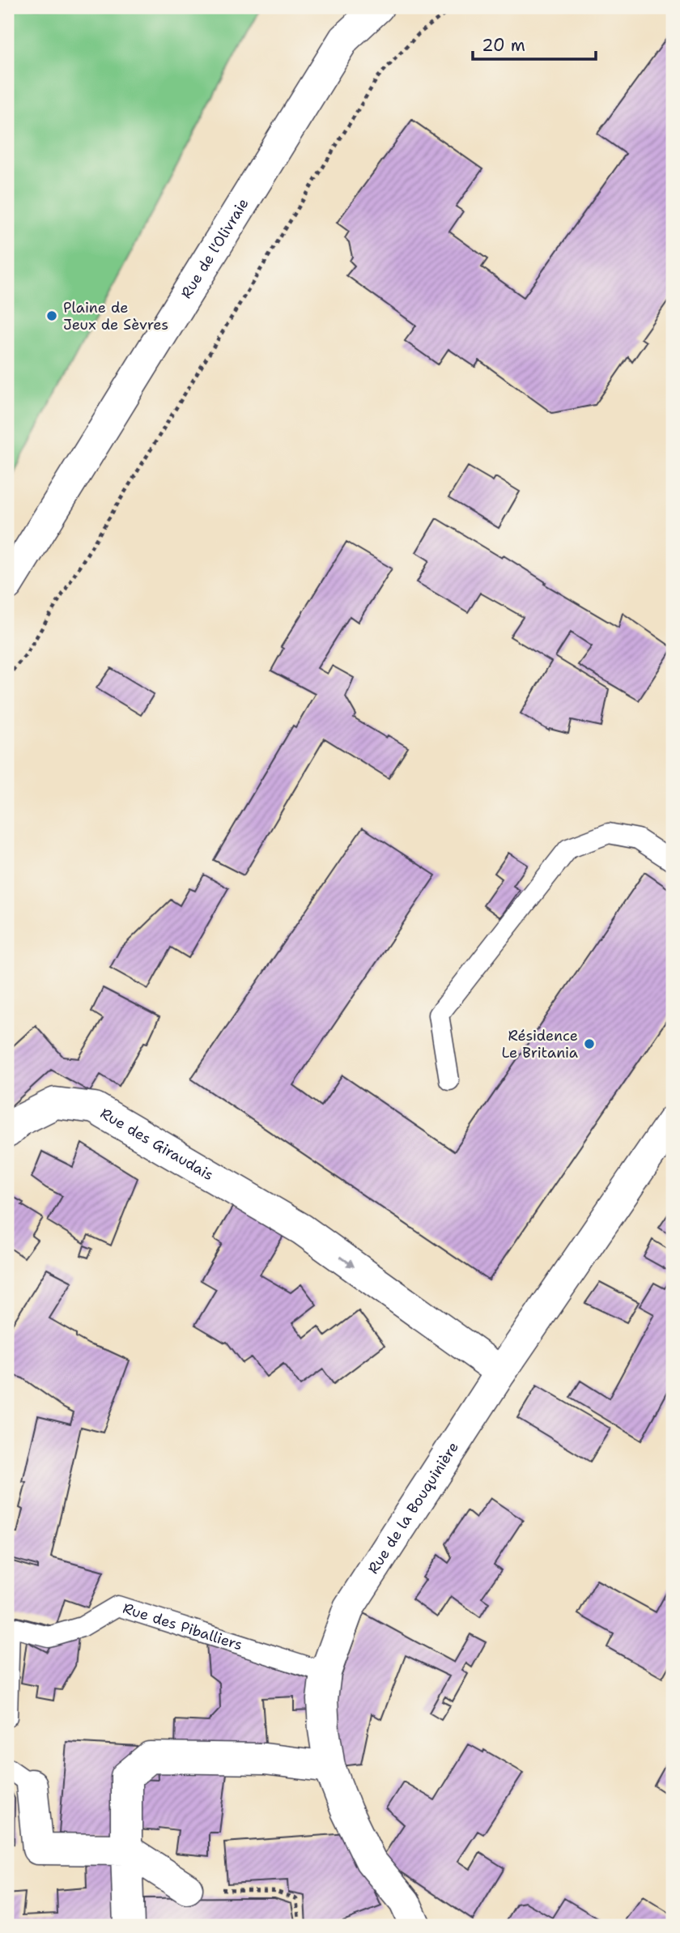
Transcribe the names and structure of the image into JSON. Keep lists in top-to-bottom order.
{
  "streets": {
    "street": ["Rue de l'Olivraie", "Rue des Giraudais", "Rue de la Bouquinière"],
    "lane": ["Rue des Piballiers"]
  },
  "crossings": [
    ["Rue des Giraudais", "Rue de la Bouquinière"],
    ["Rue de la Bouquinière", "Rue des Piballiers"]
  ],
  "one_way": ["Rue des Giraudais"],
  "places": ["Plaine de Jeux de Sèvres", "Résidence Le Britania"],
  "scale_bar": "20 m"
}
